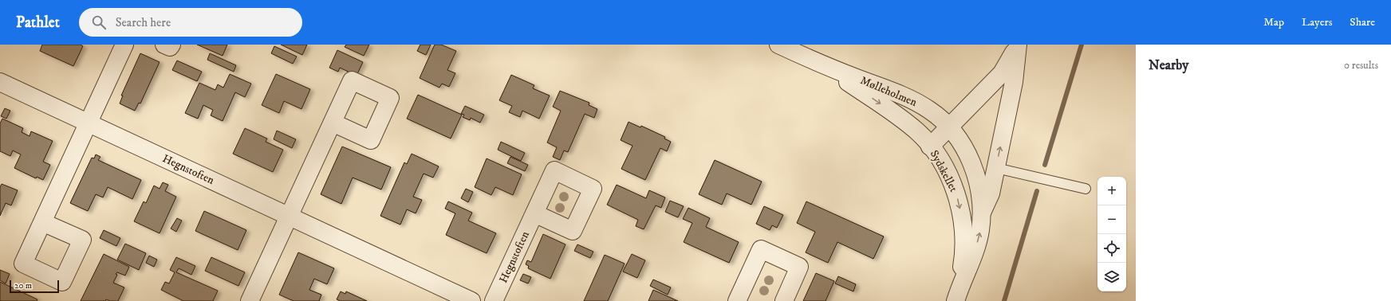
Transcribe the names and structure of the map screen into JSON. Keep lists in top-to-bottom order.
{
  "streets": {
    "street": ["Mølleholmen", "Hegnstoften", "Sydskellet"]
  },
  "crossings": [
    ["Mølleholmen", "Sydskellet"]
  ],
  "scale_bar": "20 m",
  "page": {
    "header": "Pathlet",
    "search": "Search here",
    "nav": ["Map", "Layers", "Share"],
    "heading": ["Nearby", "0 results"],
    "map_buttons": ["+", "−"],
    "scale": "20 m"
  }
}
